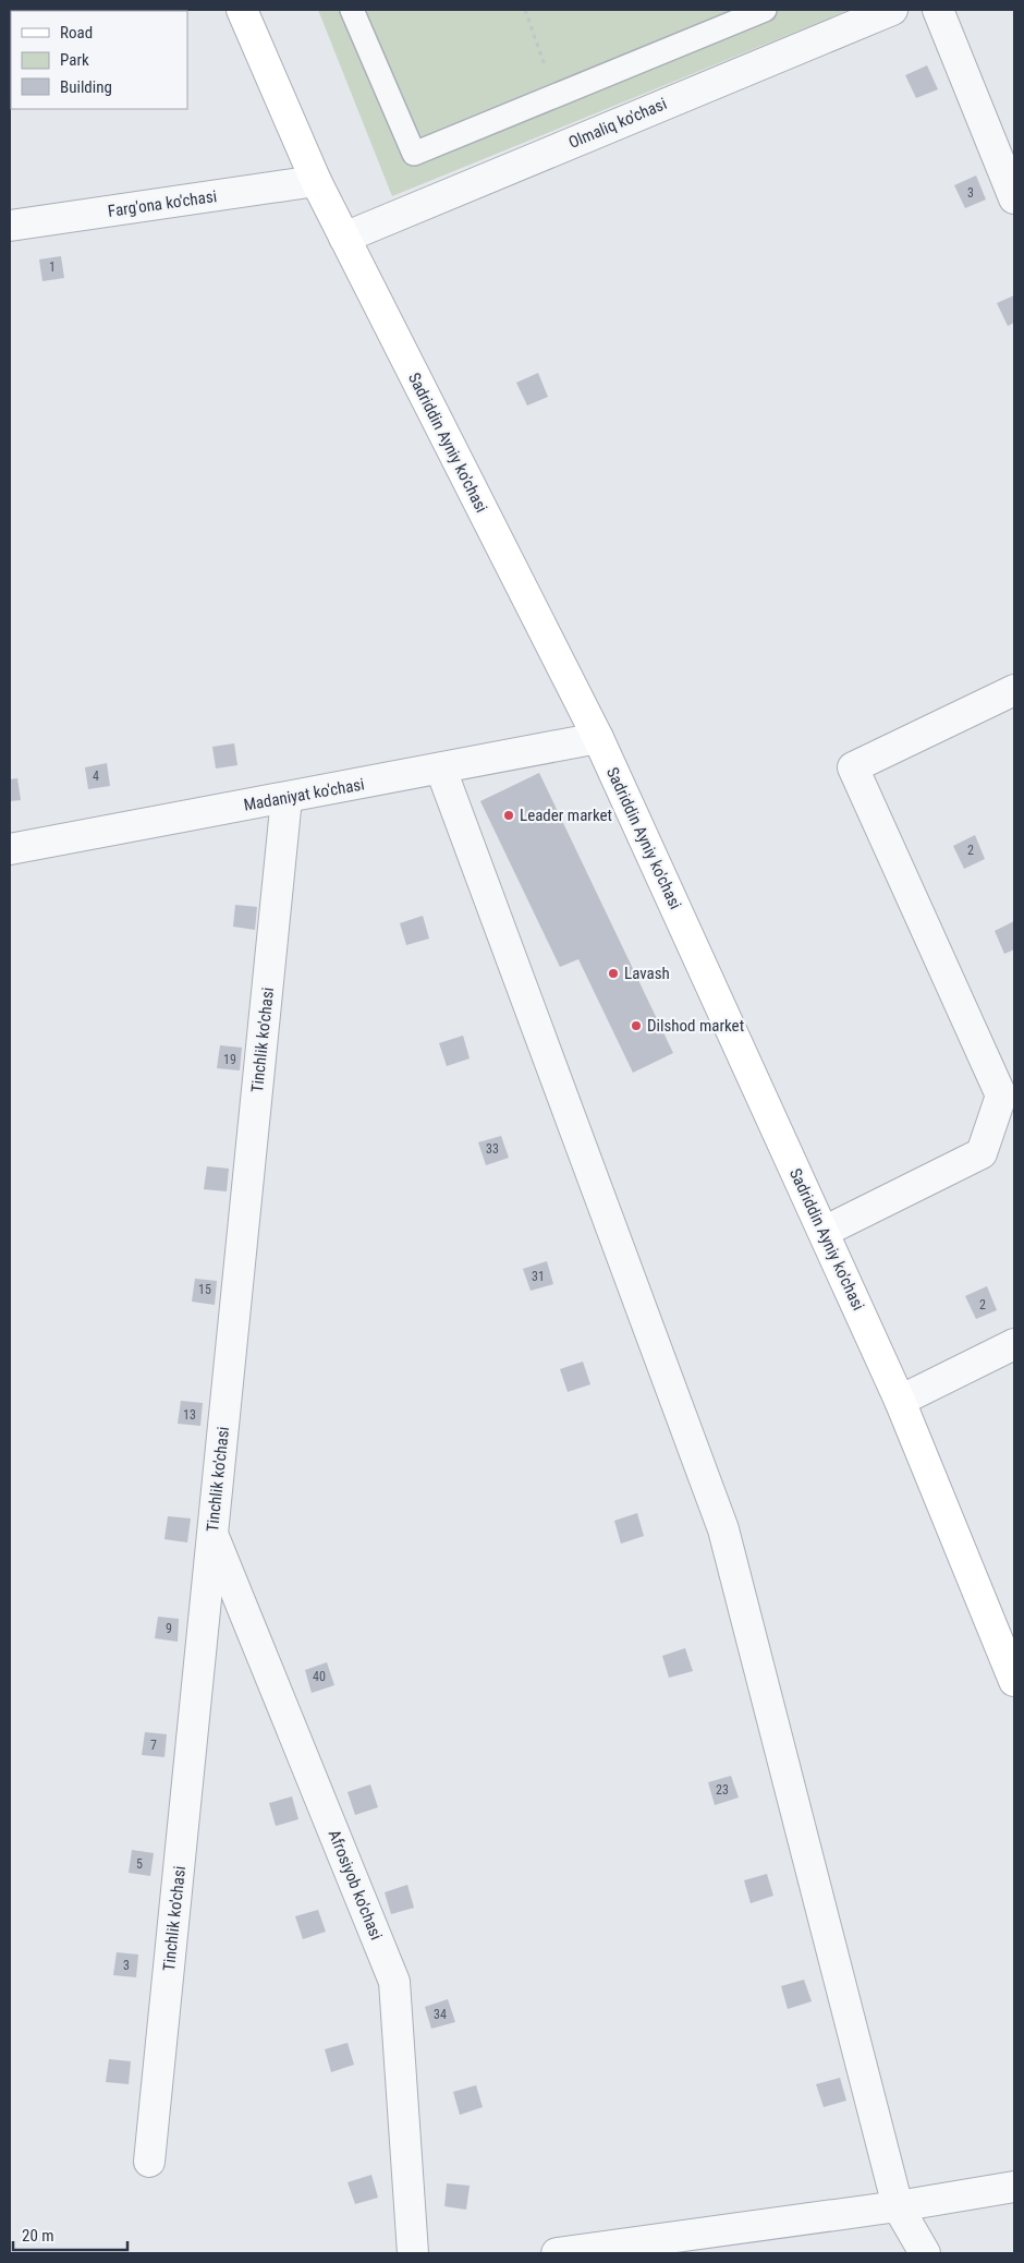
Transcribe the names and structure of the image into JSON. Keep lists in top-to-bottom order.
{
  "streets": {
    "street": [
      "Olmaliq ko'chasi",
      "Farg'ona ko'chasi",
      "Sadriddin Ayniy ko'chasi",
      "Madaniyat ko'chasi",
      "Tinchlik ko'chasi",
      "Afrosiyob ko'chasi"
    ]
  },
  "crossings": [
    ["Olmaliq ko'chasi", "Sadriddin Ayniy ko'chasi"],
    ["Farg'ona ko'chasi", "Sadriddin Ayniy ko'chasi"],
    ["Sadriddin Ayniy ko'chasi", "Madaniyat ko'chasi"],
    ["Madaniyat ko'chasi", "Tinchlik ko'chasi"],
    ["Tinchlik ko'chasi", "Afrosiyob ko'chasi"]
  ],
  "places": ["Leader market", "Lavash", "Dilshod market"],
  "house_numbers": [
    "3",
    "1",
    "4",
    "2",
    "19",
    "33",
    "31",
    "15",
    "2",
    "13",
    "9",
    "40",
    "7",
    "23",
    "5",
    "3",
    "34"
  ],
  "legend": ["Road", "Park", "Building"],
  "scale_bar": "20 m"
}
